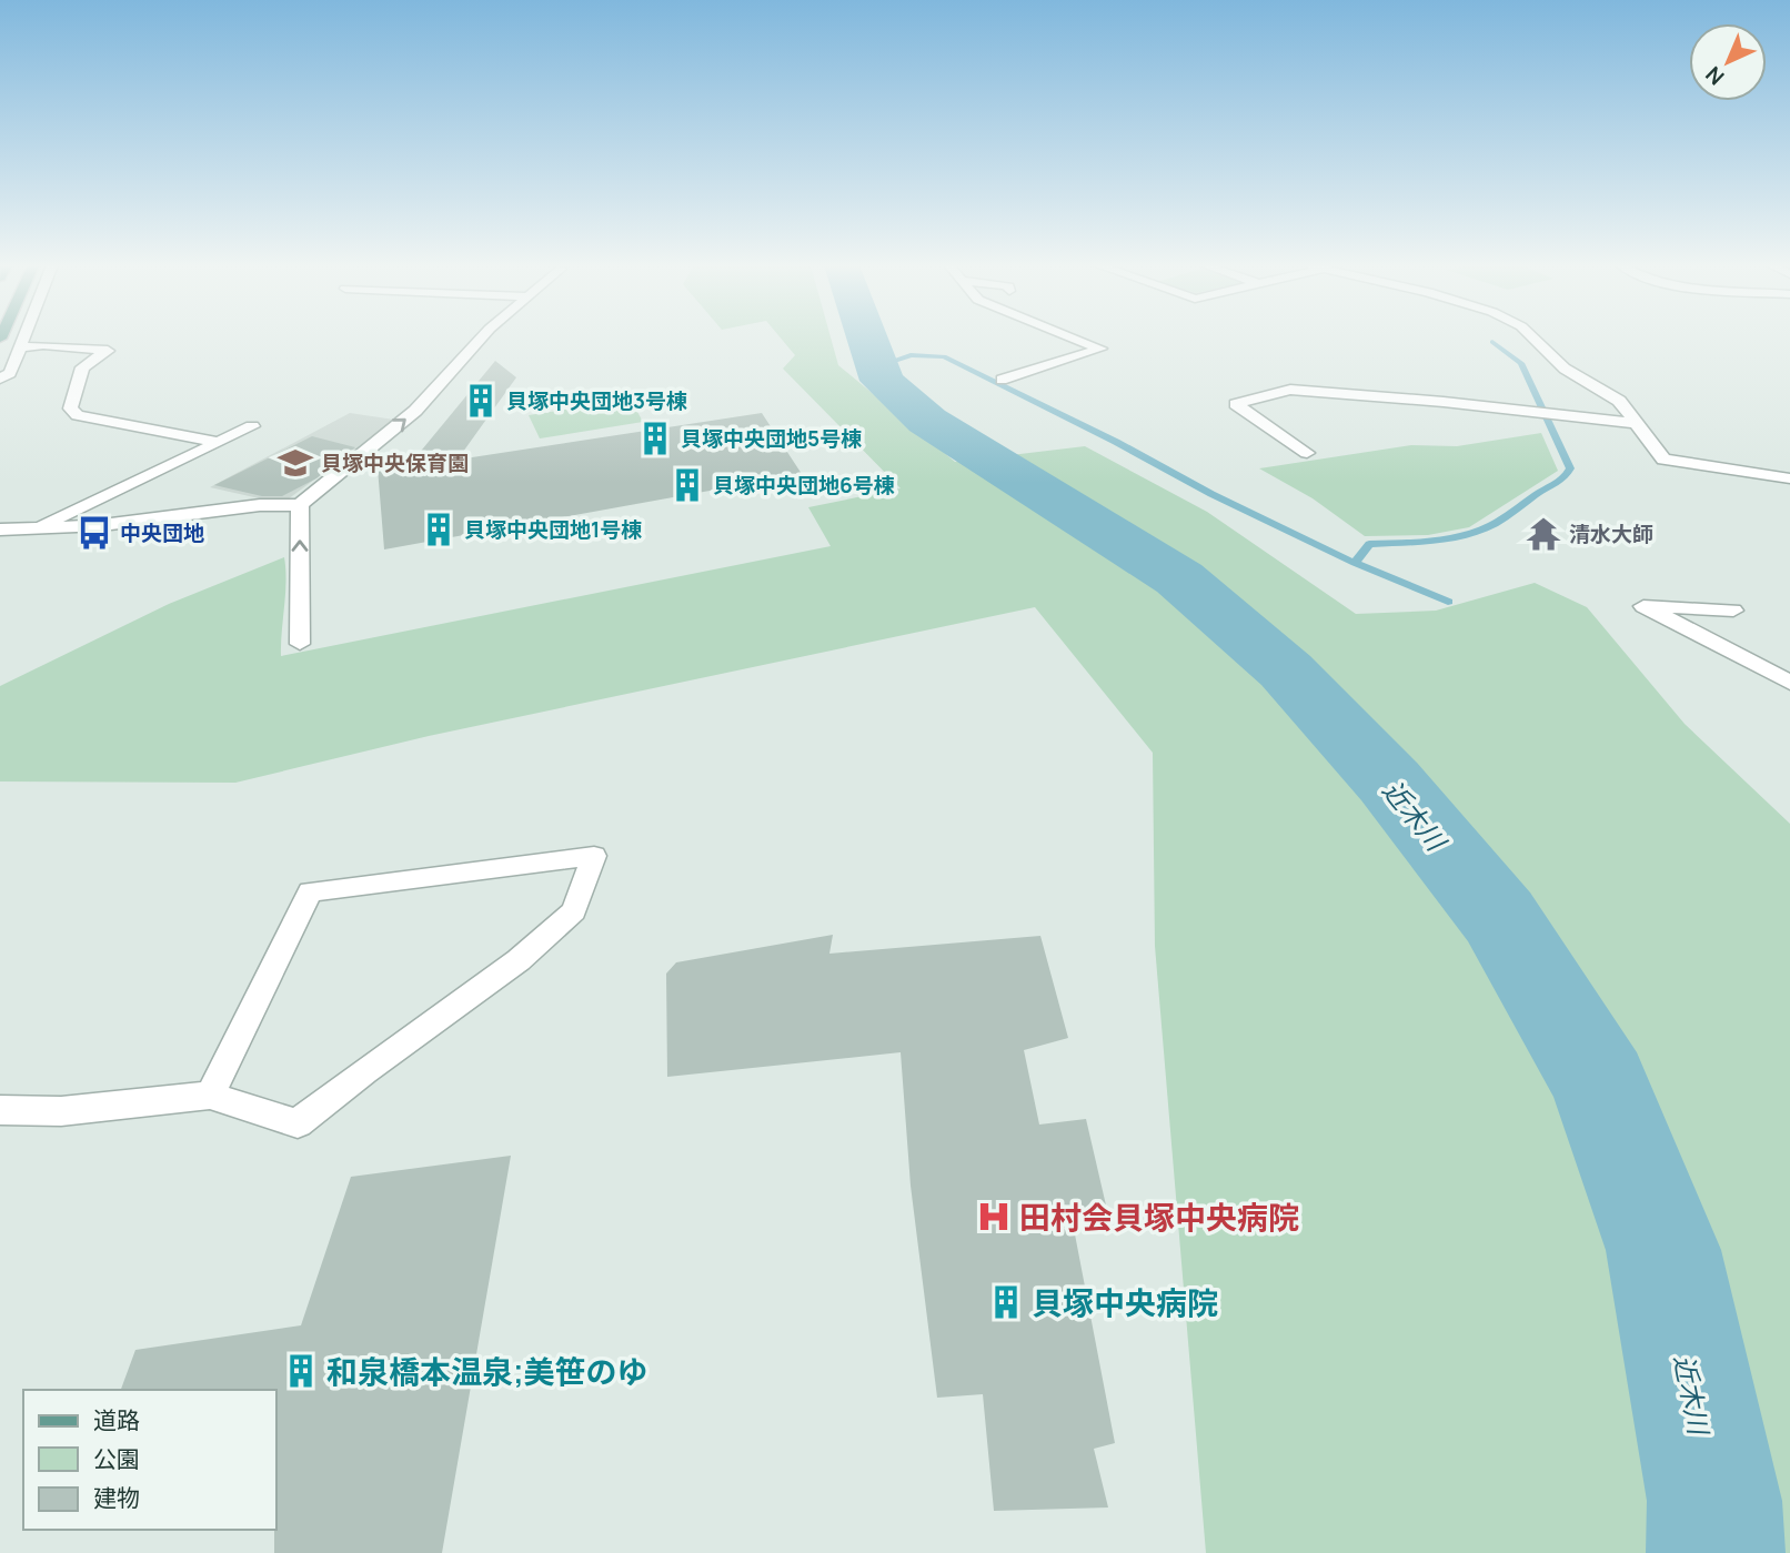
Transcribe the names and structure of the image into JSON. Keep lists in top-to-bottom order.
{
  "water": ["近木川"],
  "places": {
    "building": [
      "貝塚中央団地3号棟",
      "貝塚中央団地5号棟",
      "貝塚中央団地6号棟",
      "貝塚中央団地1号棟",
      "貝塚中央病院",
      "和泉橋本温泉;美笹のゆ"
    ],
    "school or university": ["貝塚中央保育園"],
    "bus stop": ["中央団地"],
    "temple": ["清水大師"],
    "hospital": ["田村会貝塚中央病院"]
  },
  "legend": ["道路", "公園", "建物"],
  "north": "bottom left"
}
